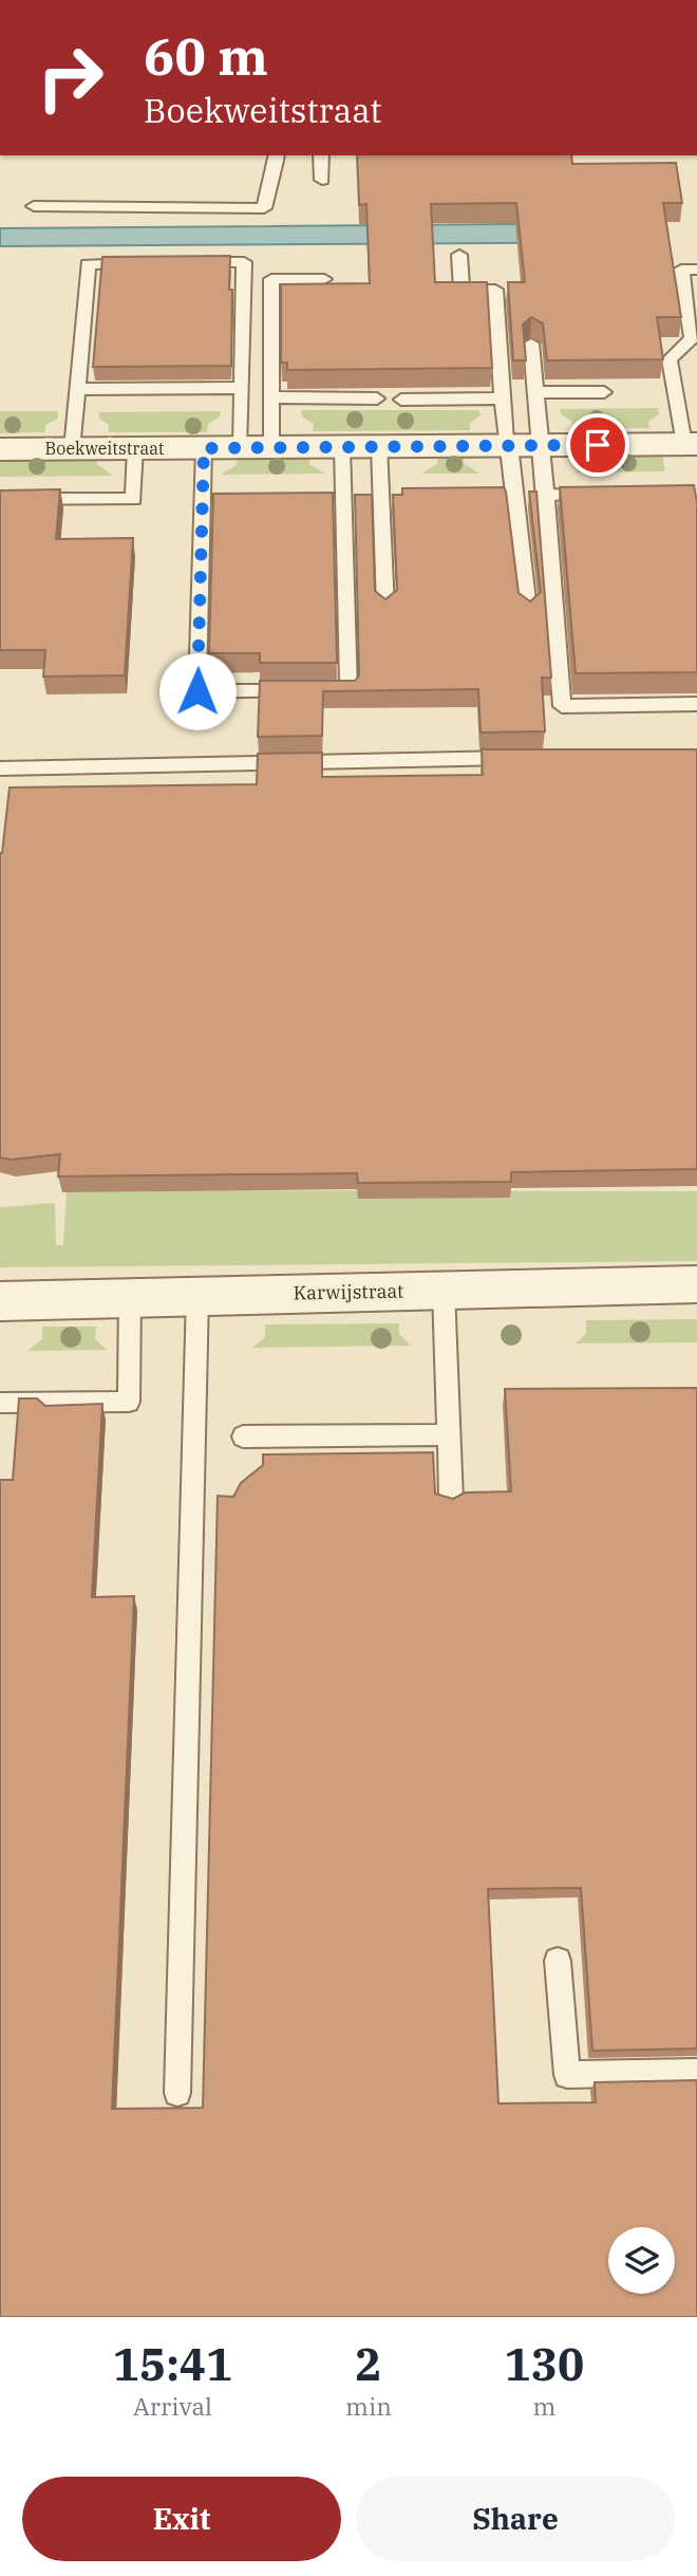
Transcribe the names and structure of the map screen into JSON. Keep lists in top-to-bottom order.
{
  "streets": {
    "street": ["Boekweitstraat", "Karwijstraat"]
  },
  "page": {
    "turn": ["60 m", "Boekweitstraat"],
    "eta": [
      "15:41",
      "Arrival",
      "2",
      "min",
      "130",
      "m"
    ],
    "buttons": ["Exit", "Share"]
  }
}
